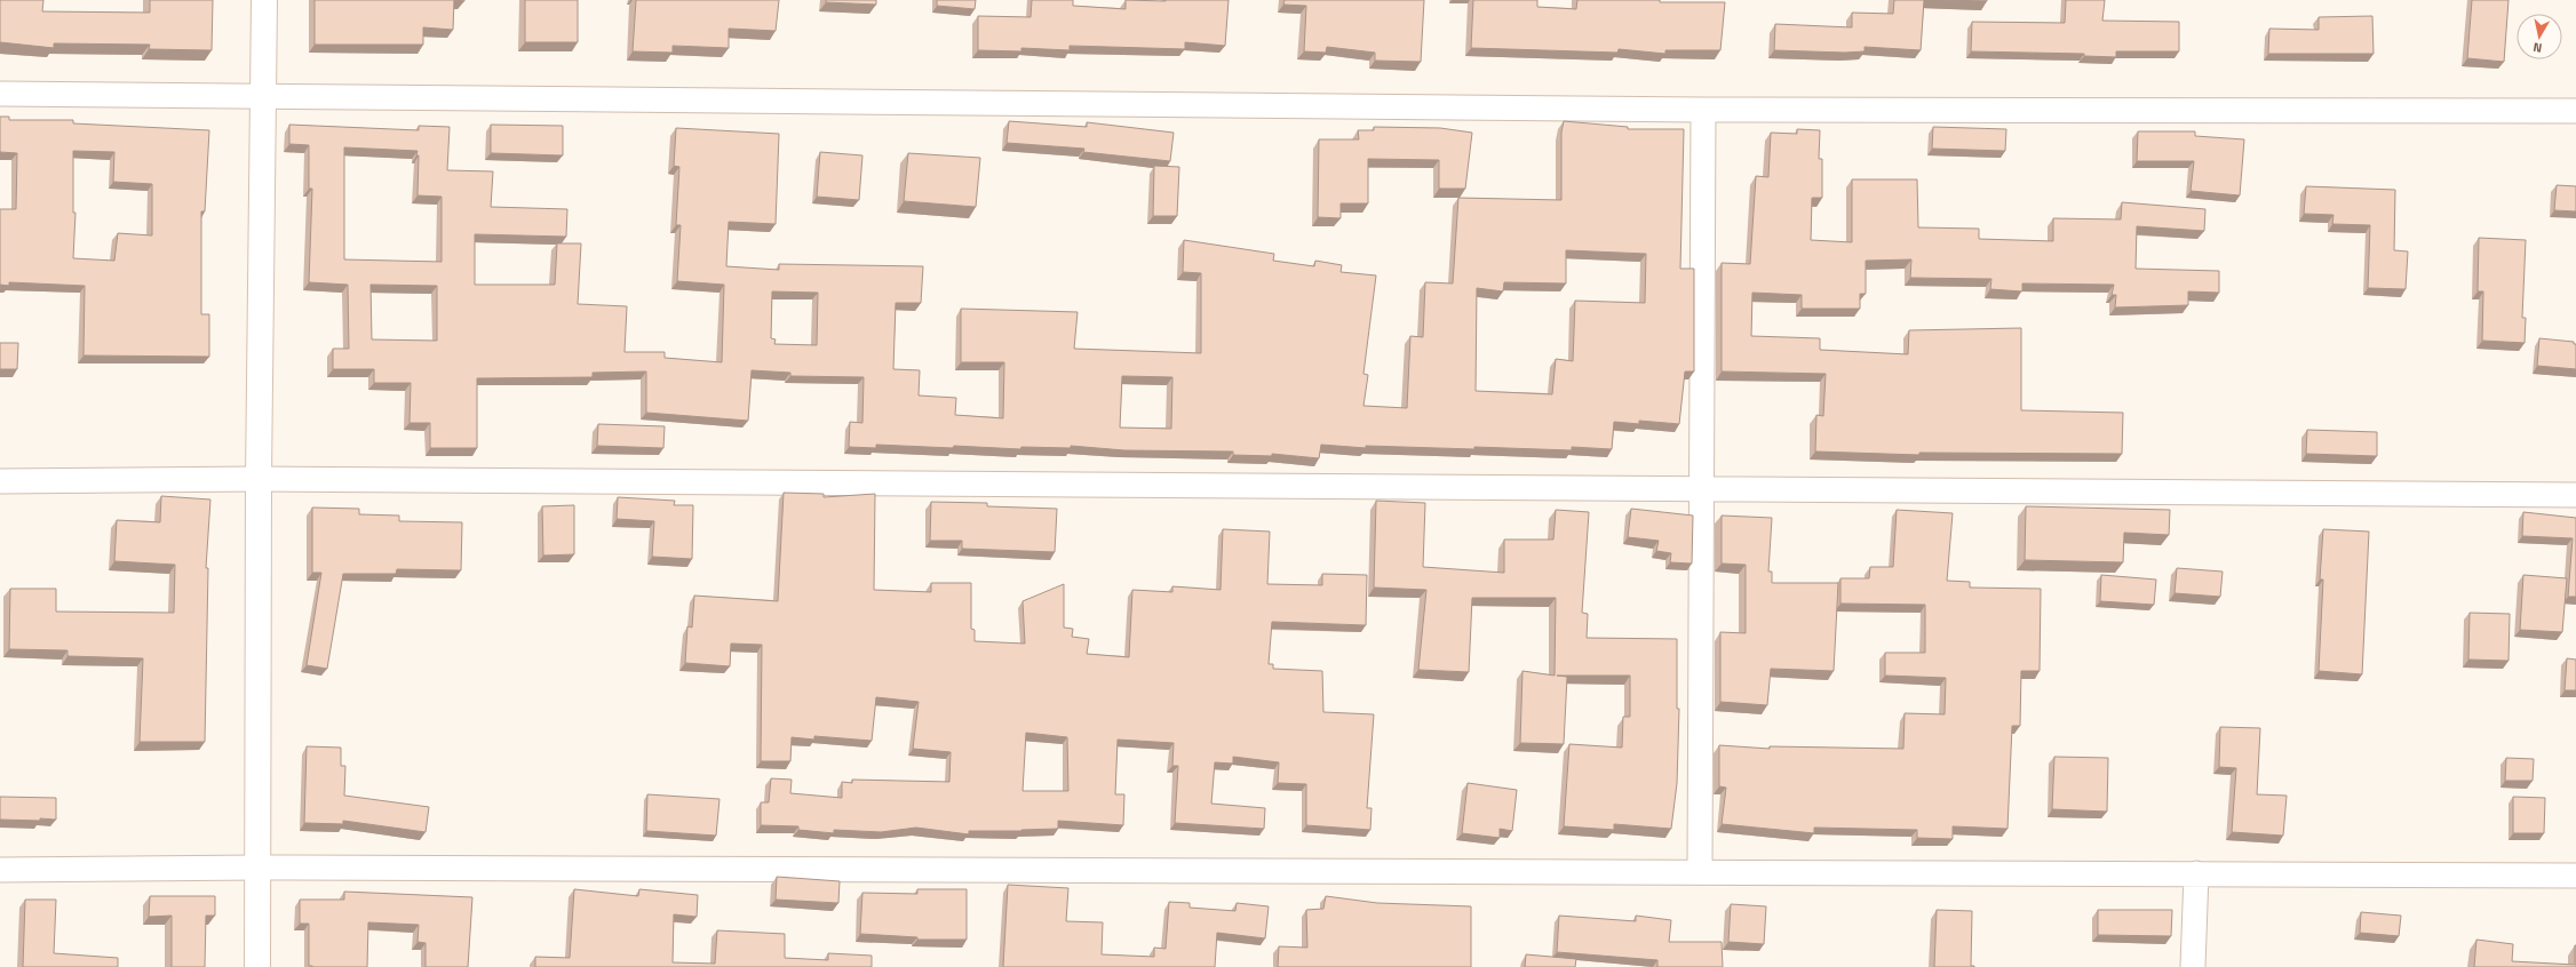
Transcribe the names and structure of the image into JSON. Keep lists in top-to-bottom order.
{
  "north": "bottom"
}
